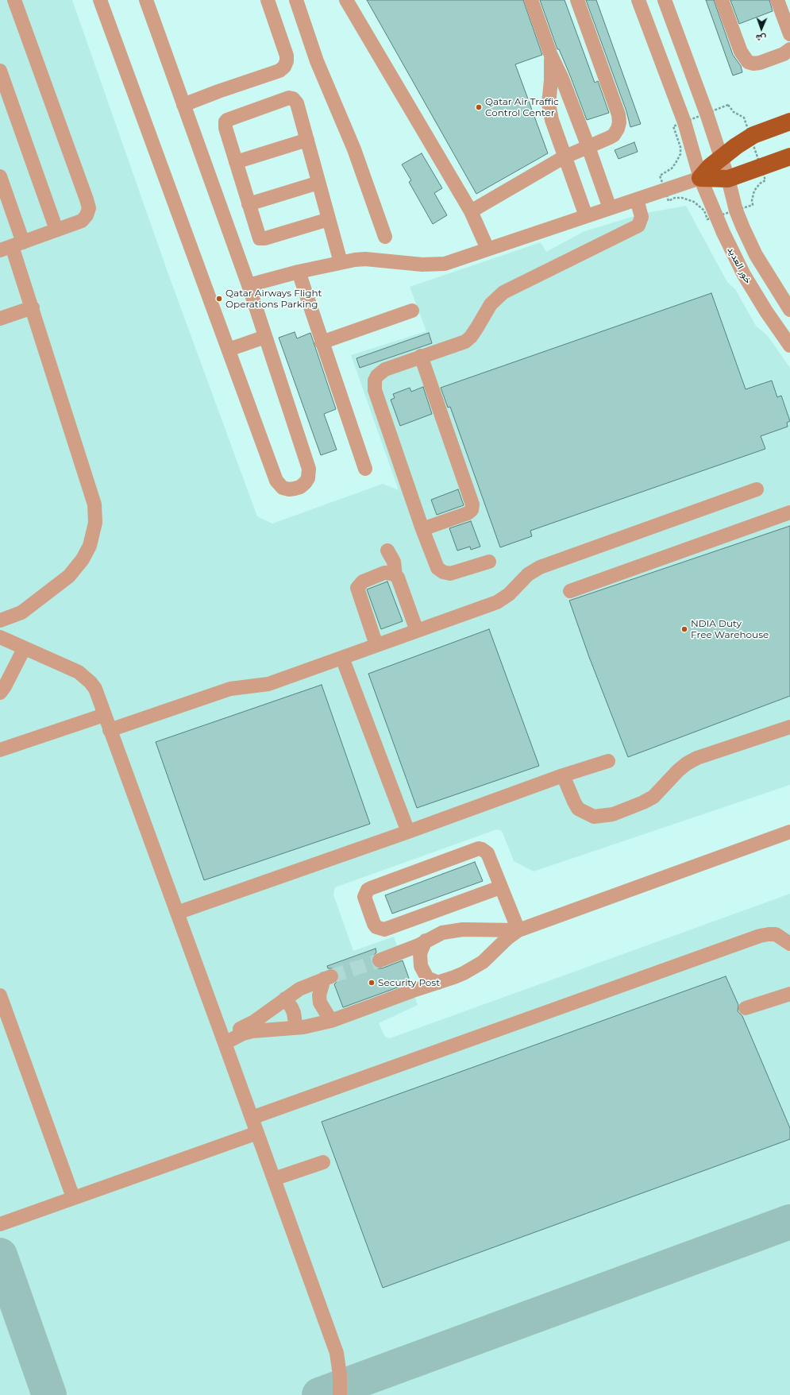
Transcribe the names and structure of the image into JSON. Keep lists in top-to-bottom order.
{
  "streets": {
    "street": ["خور العديد"]
  },
  "places": [
    "Qatar Air Traffic Control Center",
    "Qatar Airways Flight Operations Parking",
    "NDIA Duty Free Warehouse",
    "Security Post"
  ],
  "north": "bottom"
}
